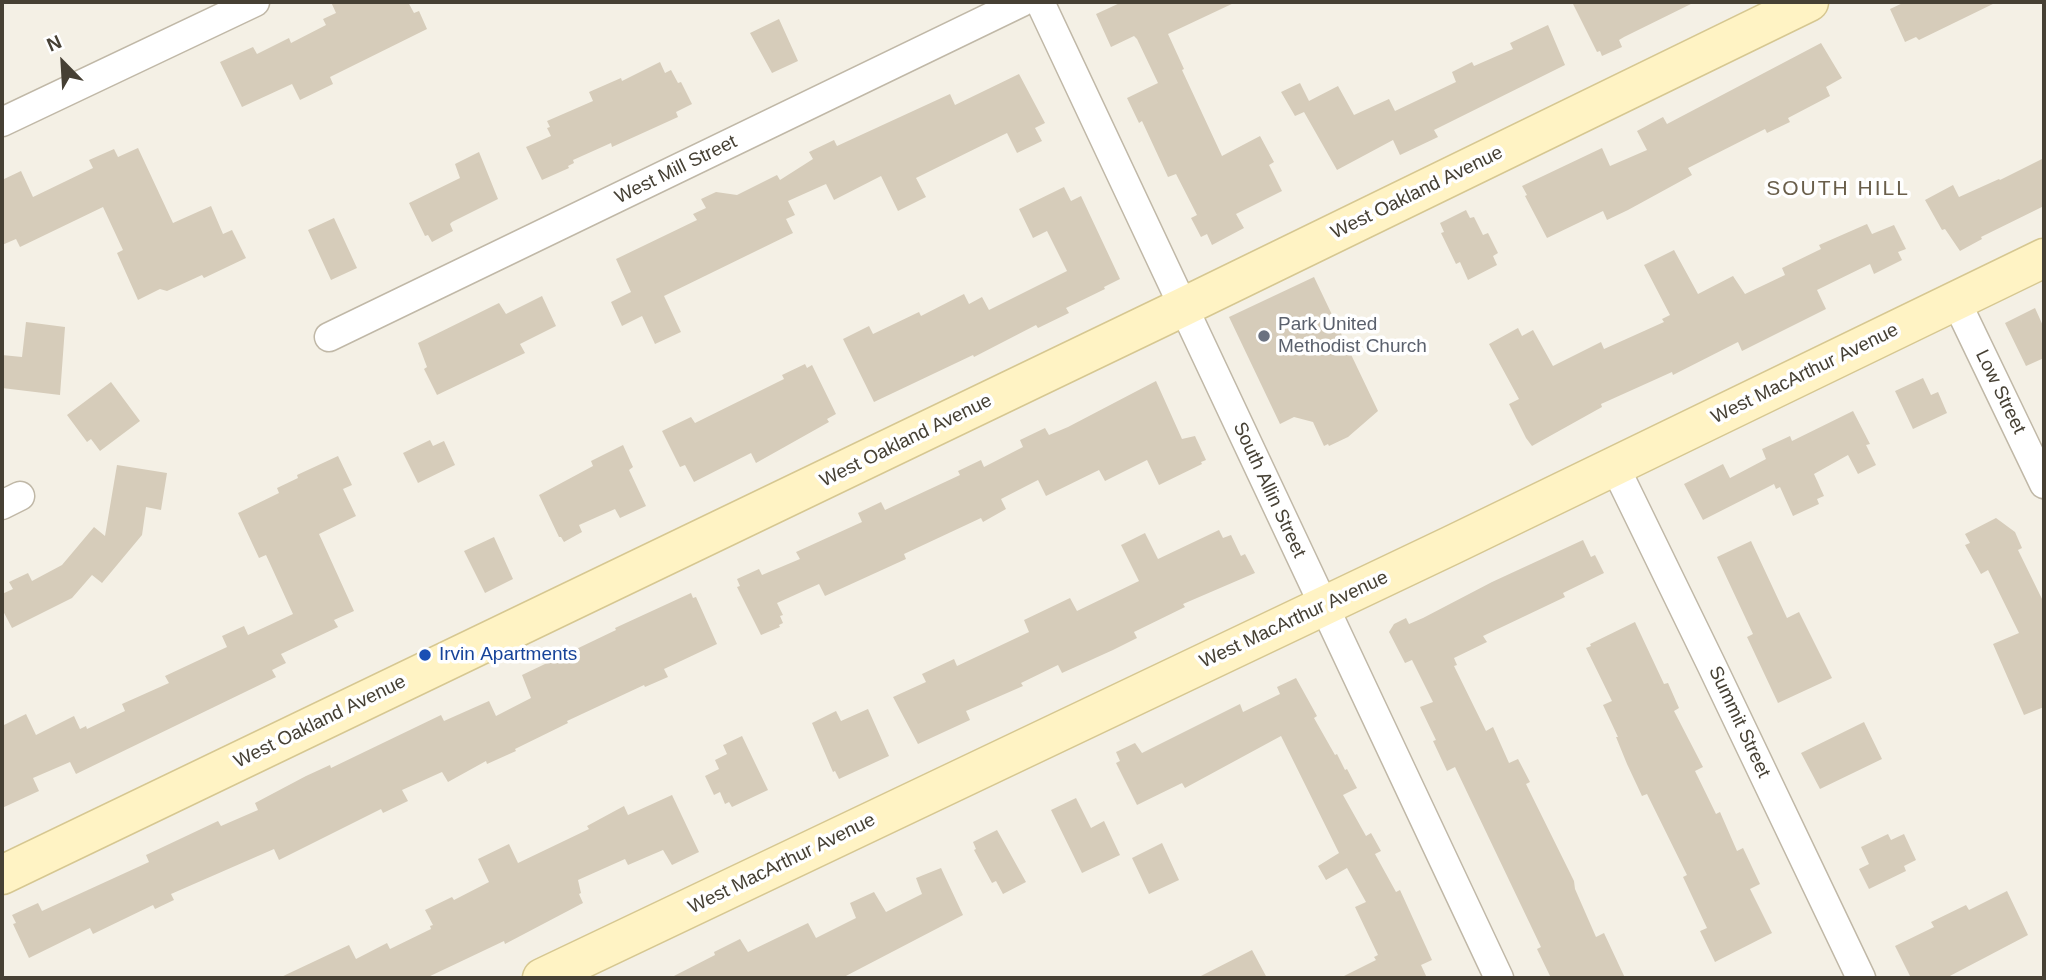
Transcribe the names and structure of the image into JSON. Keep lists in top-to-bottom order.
{
  "streets": {
    "main road": ["West Oakland Avenue", "West MacArthur Avenue"],
    "street": [
      "West Mill Street",
      "Low Street",
      "South Allin Street",
      "Summit Street"
    ]
  },
  "crossings": [
    ["West Oakland Avenue", "South Allin Street"],
    ["West MacArthur Avenue", "Low Street"],
    ["West MacArthur Avenue", "South Allin Street"],
    ["West MacArthur Avenue", "Summit Street"]
  ],
  "districts": ["SOUTH HILL"],
  "places": ["Park United Methodist Church", "Irvin Apartments"],
  "north": "top left"
}
